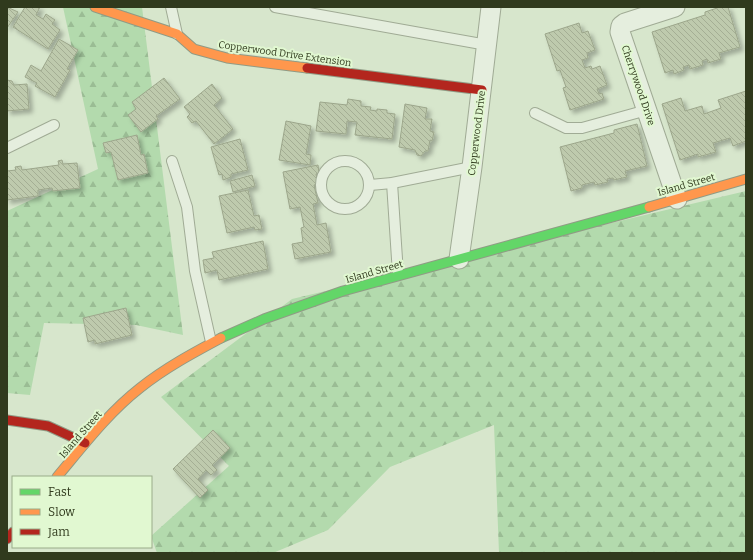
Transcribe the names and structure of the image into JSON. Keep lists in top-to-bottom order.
{
  "streets": {
    "street": [
      "Copperwood Drive Extension",
      "Cherrywood Drive",
      "Copperwood Drive",
      "Island Street"
    ]
  },
  "crossings": [
    ["Copperwood Drive Extension", "Copperwood Drive"],
    ["Cherrywood Drive", "Island Street"],
    ["Copperwood Drive", "Island Street"]
  ],
  "legend": ["Fast", "Slow", "Jam"]
}
